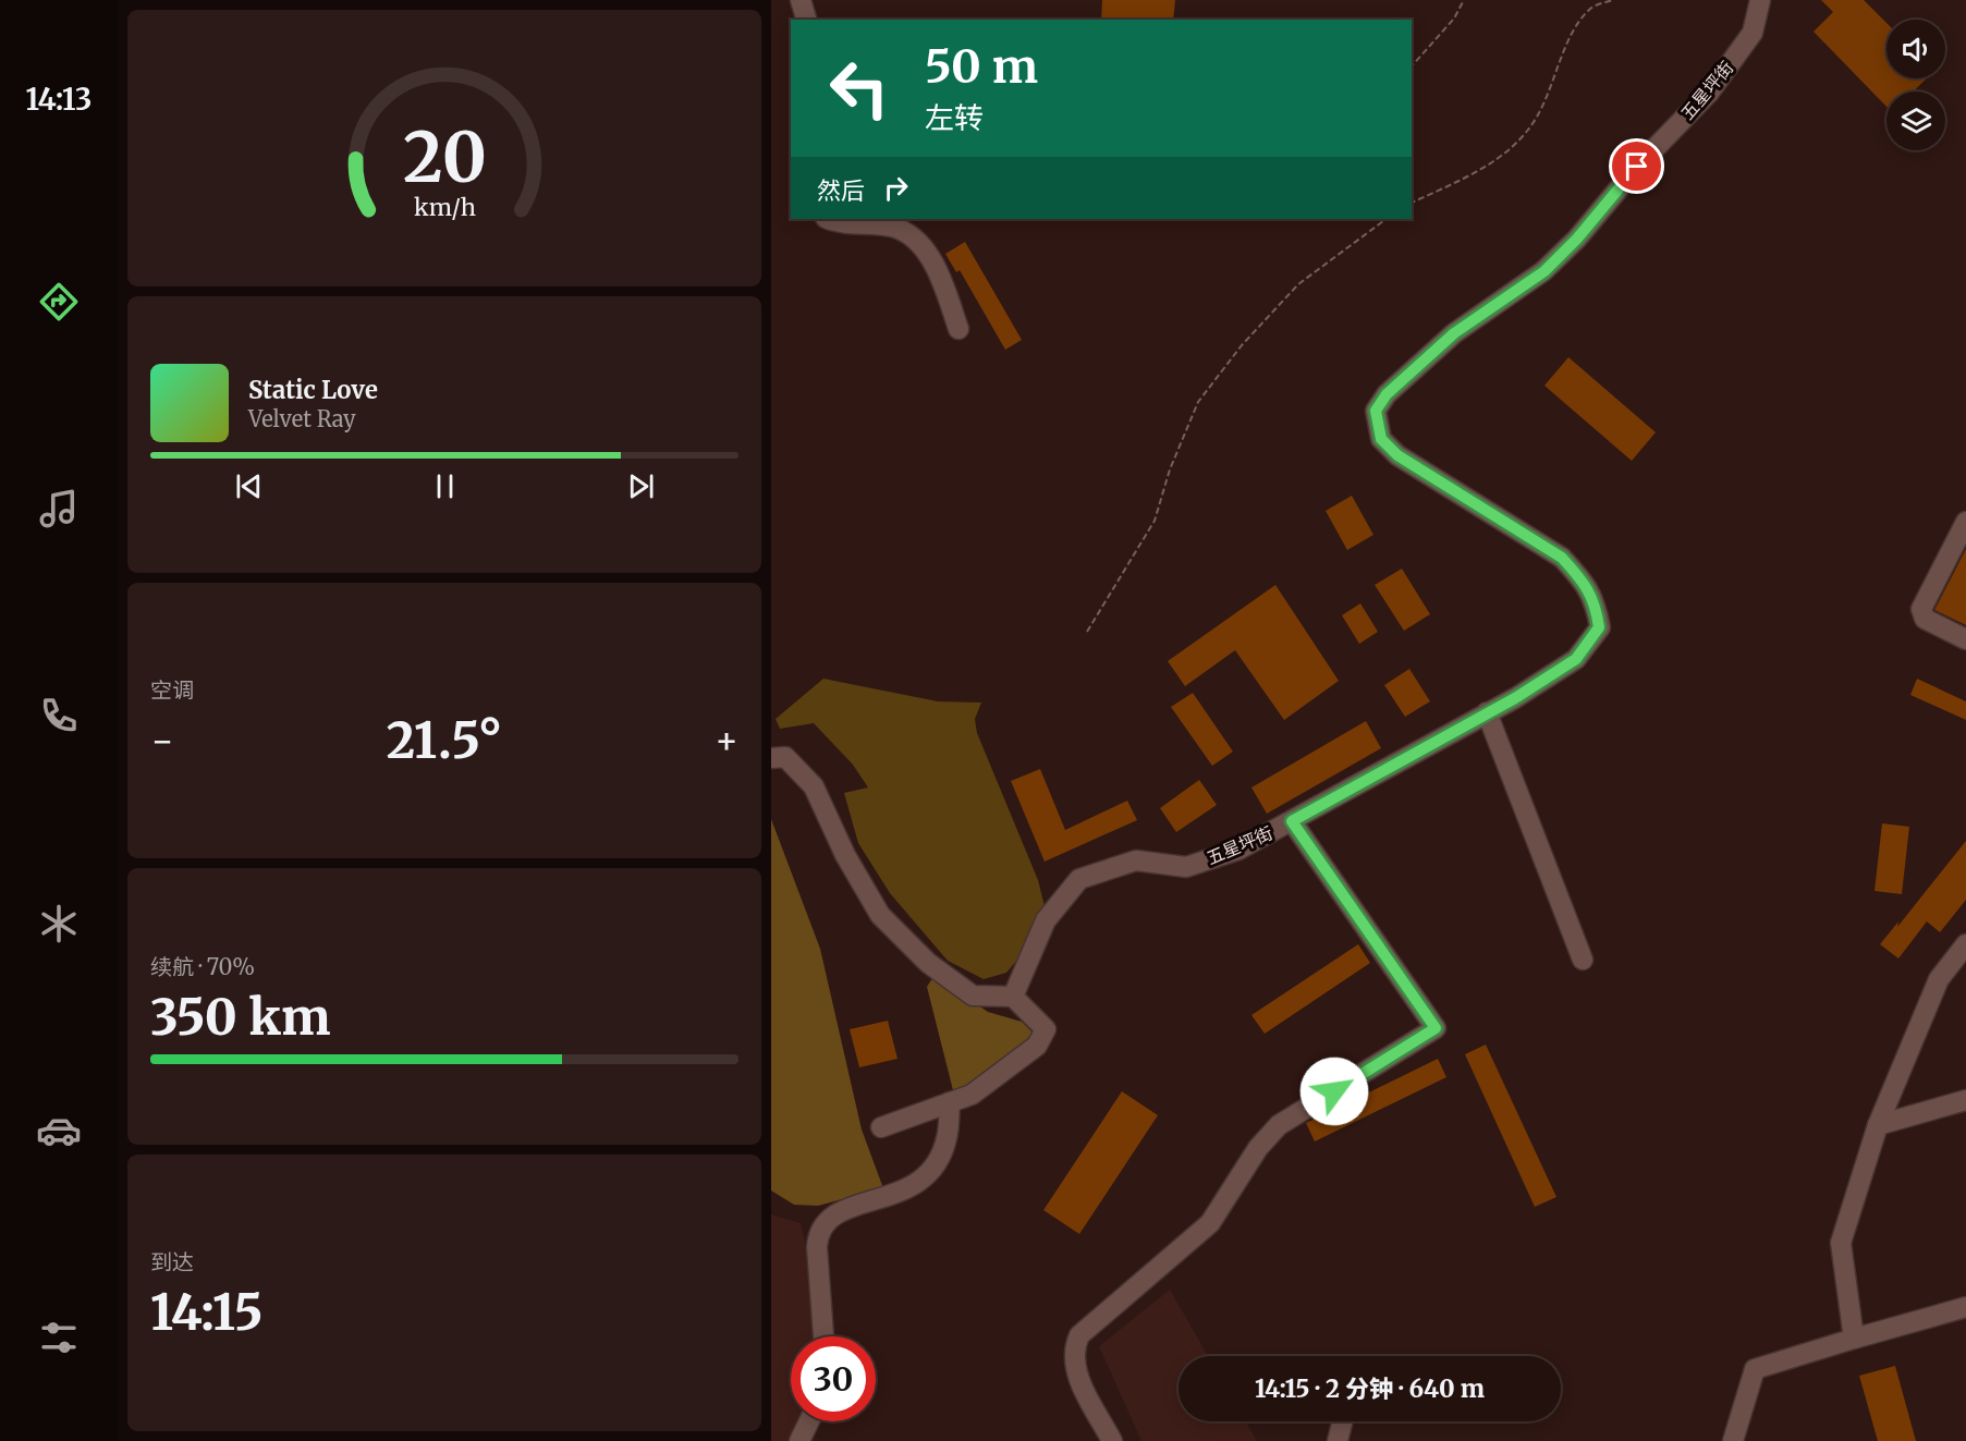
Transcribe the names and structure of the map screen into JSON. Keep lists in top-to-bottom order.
{
  "streets": {
    "street": ["五星坪街"]
  },
  "page": {
    "tabs": "14:13",
    "turn": ["50 m", "左转"],
    "then": "然后",
    "song": ["Static Love", "Velvet Ray"],
    "tile": [
      "空调",
      ["续航 · 70%", "350 km"],
      ["到达", "14:15"]
    ],
    "heat": ["−", "21.5°", "+"],
    "limit": "30",
    "trip": "14:15 · 2 分钟 · 640 m",
    "gauge": ["20", "km/h"]
  }
}
